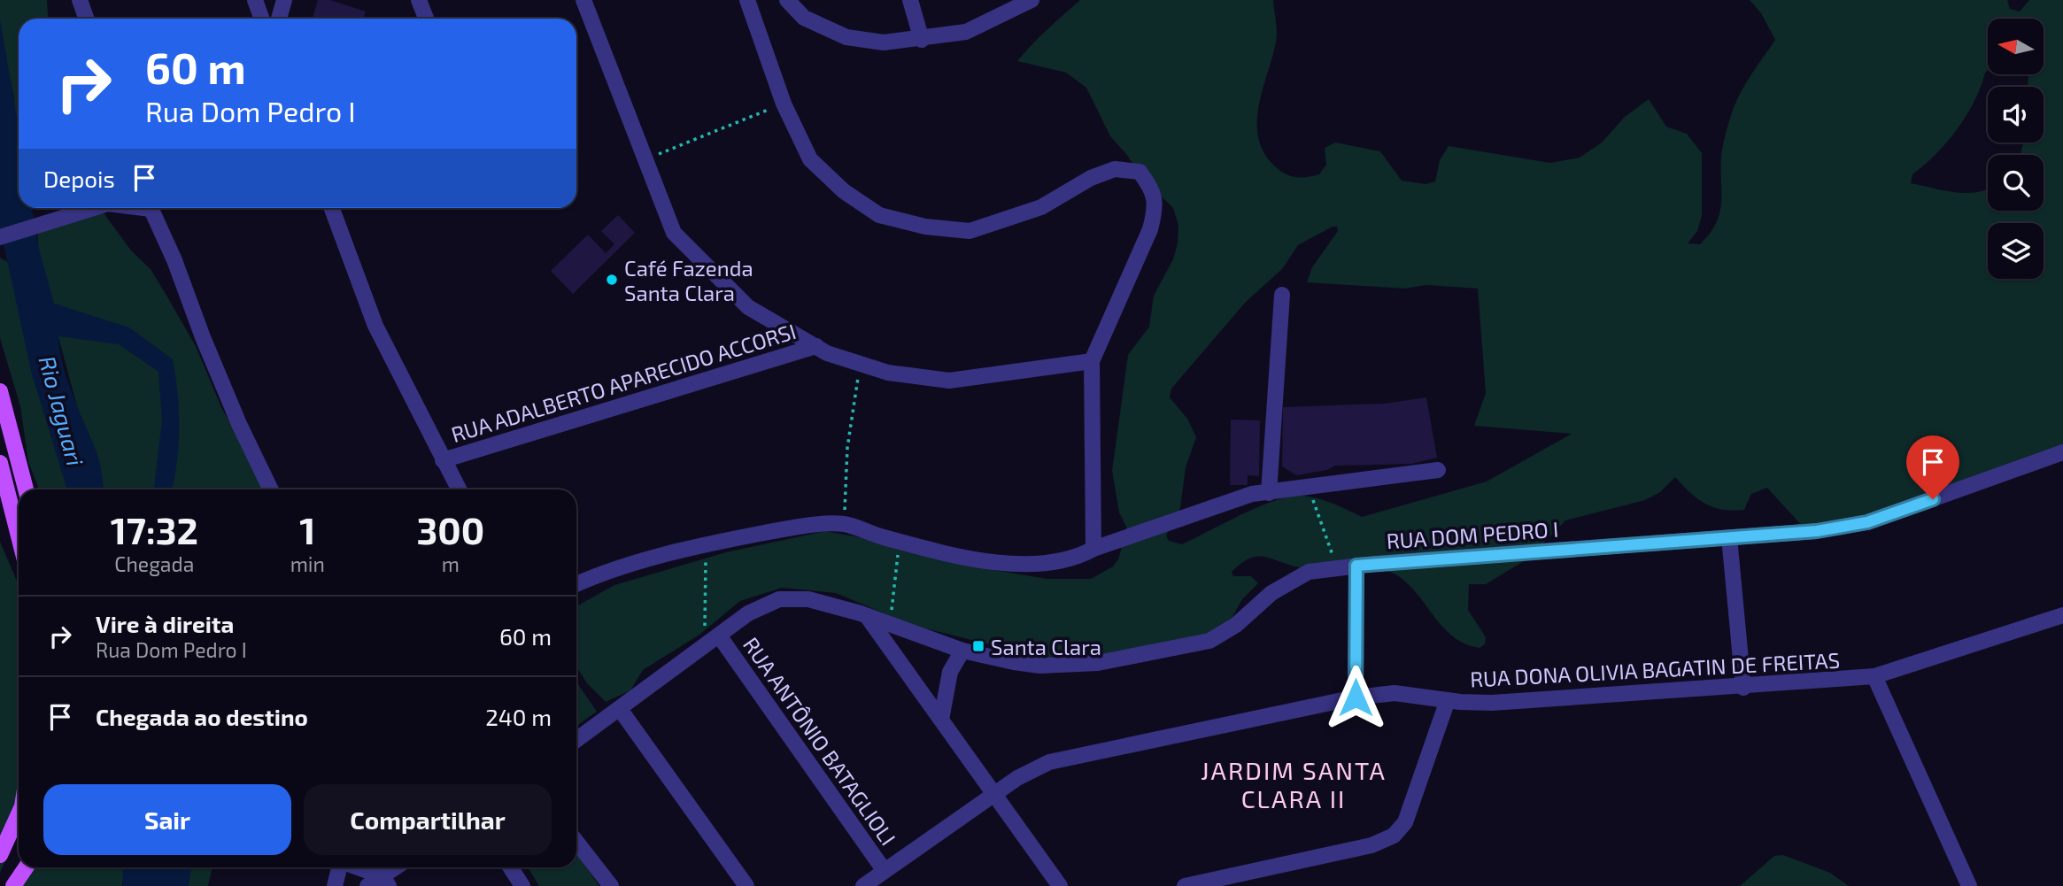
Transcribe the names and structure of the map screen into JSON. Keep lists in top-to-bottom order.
{
  "streets": {
    "street": [
      "RUA ADALBERTO APARECIDO ACCORSI",
      "RUA DOM PEDRO I",
      "RUA DONA OLIVIA BAGATIN DE FREITAS",
      "RUA ANTÔNIO BATAGLIOLI"
    ]
  },
  "crossings": [
    ["RUA DOM PEDRO I", "RUA ANTÔNIO BATAGLIOLI"],
    ["RUA DONA OLIVIA BAGATIN DE FREITAS", "RUA ANTÔNIO BATAGLIOLI"]
  ],
  "districts": ["JARDIM SANTA CLARA II"],
  "water": ["Rio Jaguari"],
  "places": {
    "other": ["Café Fazenda Santa Clara"],
    "transit": ["Santa Clara"]
  },
  "north": "left",
  "page": {
    "turn": ["60 m", "Rua Dom Pedro I"],
    "then": "Depois",
    "eta": [
      "17:32",
      "Chegada",
      "1",
      "min",
      "300",
      "m"
    ],
    "list": [
      {
        "name": "Vire à direita",
        "note": "Rua Dom Pedro I",
        "value": "60 m"
      },
      {
        "name": "Chegada ao destino",
        "value": "240 m"
      }
    ],
    "buttons": ["Sair", "Compartilhar"]
  }
}
